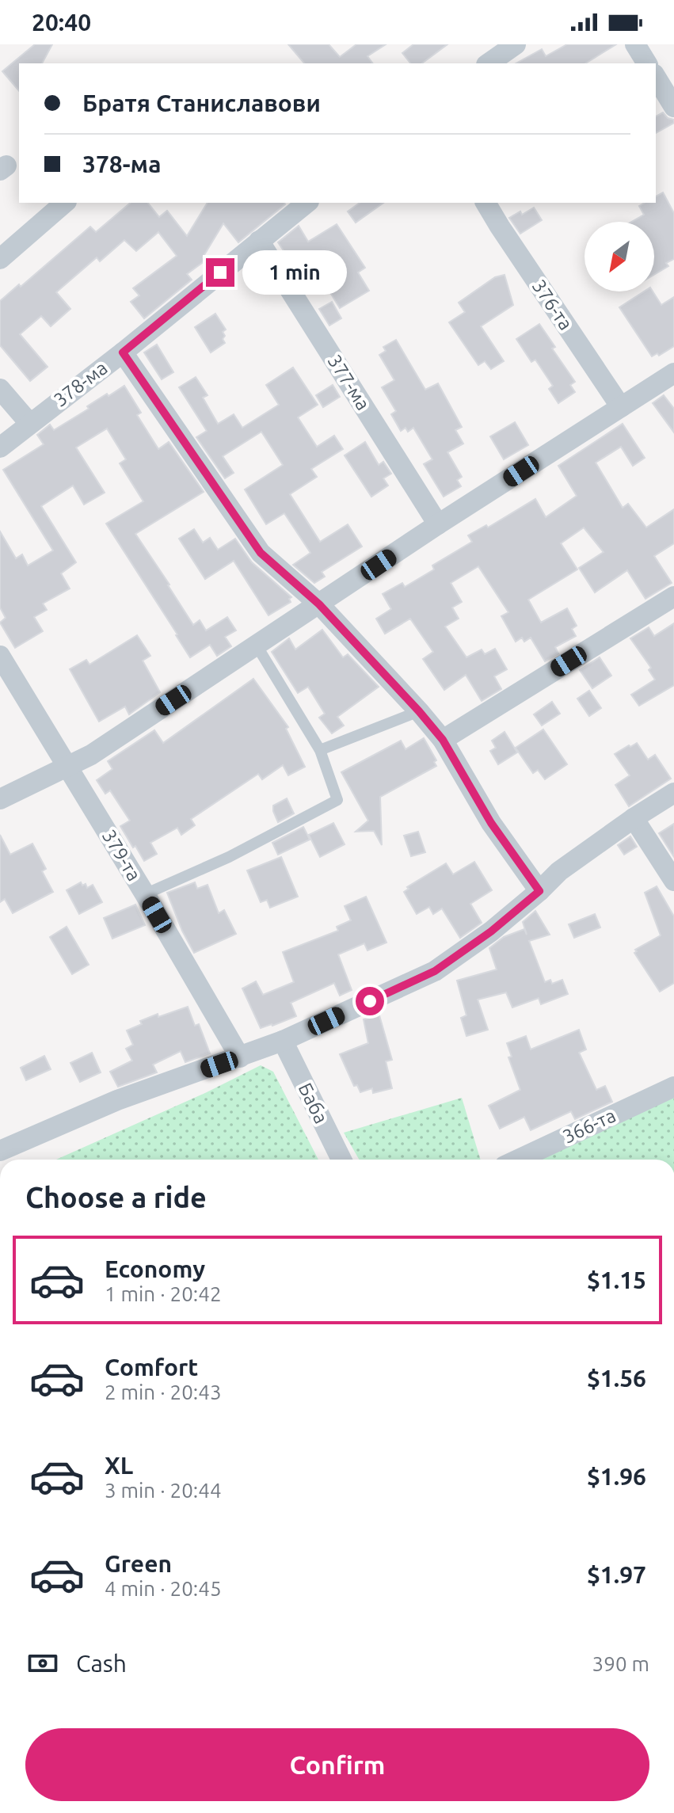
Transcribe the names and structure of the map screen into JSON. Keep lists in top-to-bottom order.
{
  "streets": {
    "street": [
      "376-та",
      "377-ма",
      "378-ма",
      "379-та",
      "Баба",
      "366-та"
    ]
  },
  "crossings": [
    ["377-ма", "378-ма"]
  ],
  "north": "bottom left",
  "page": {
    "status": "20:40",
    "banner": ["Братя Станиславови", "378-ма"],
    "bubble": "1 min",
    "heading": "Choose a ride",
    "list": [
      {
        "name": "Economy",
        "note": "1 min · 20:42",
        "value": "$1.15"
      },
      {
        "name": "Comfort",
        "note": "2 min · 20:43",
        "value": "$1.56"
      },
      {
        "name": "XL",
        "note": "3 min · 20:44",
        "value": "$1.96"
      },
      {
        "name": "Green",
        "note": "4 min · 20:45",
        "value": "$1.97"
      }
    ],
    "pay": ["Cash", "390 m"],
    "buttons": "Confirm"
  }
}
